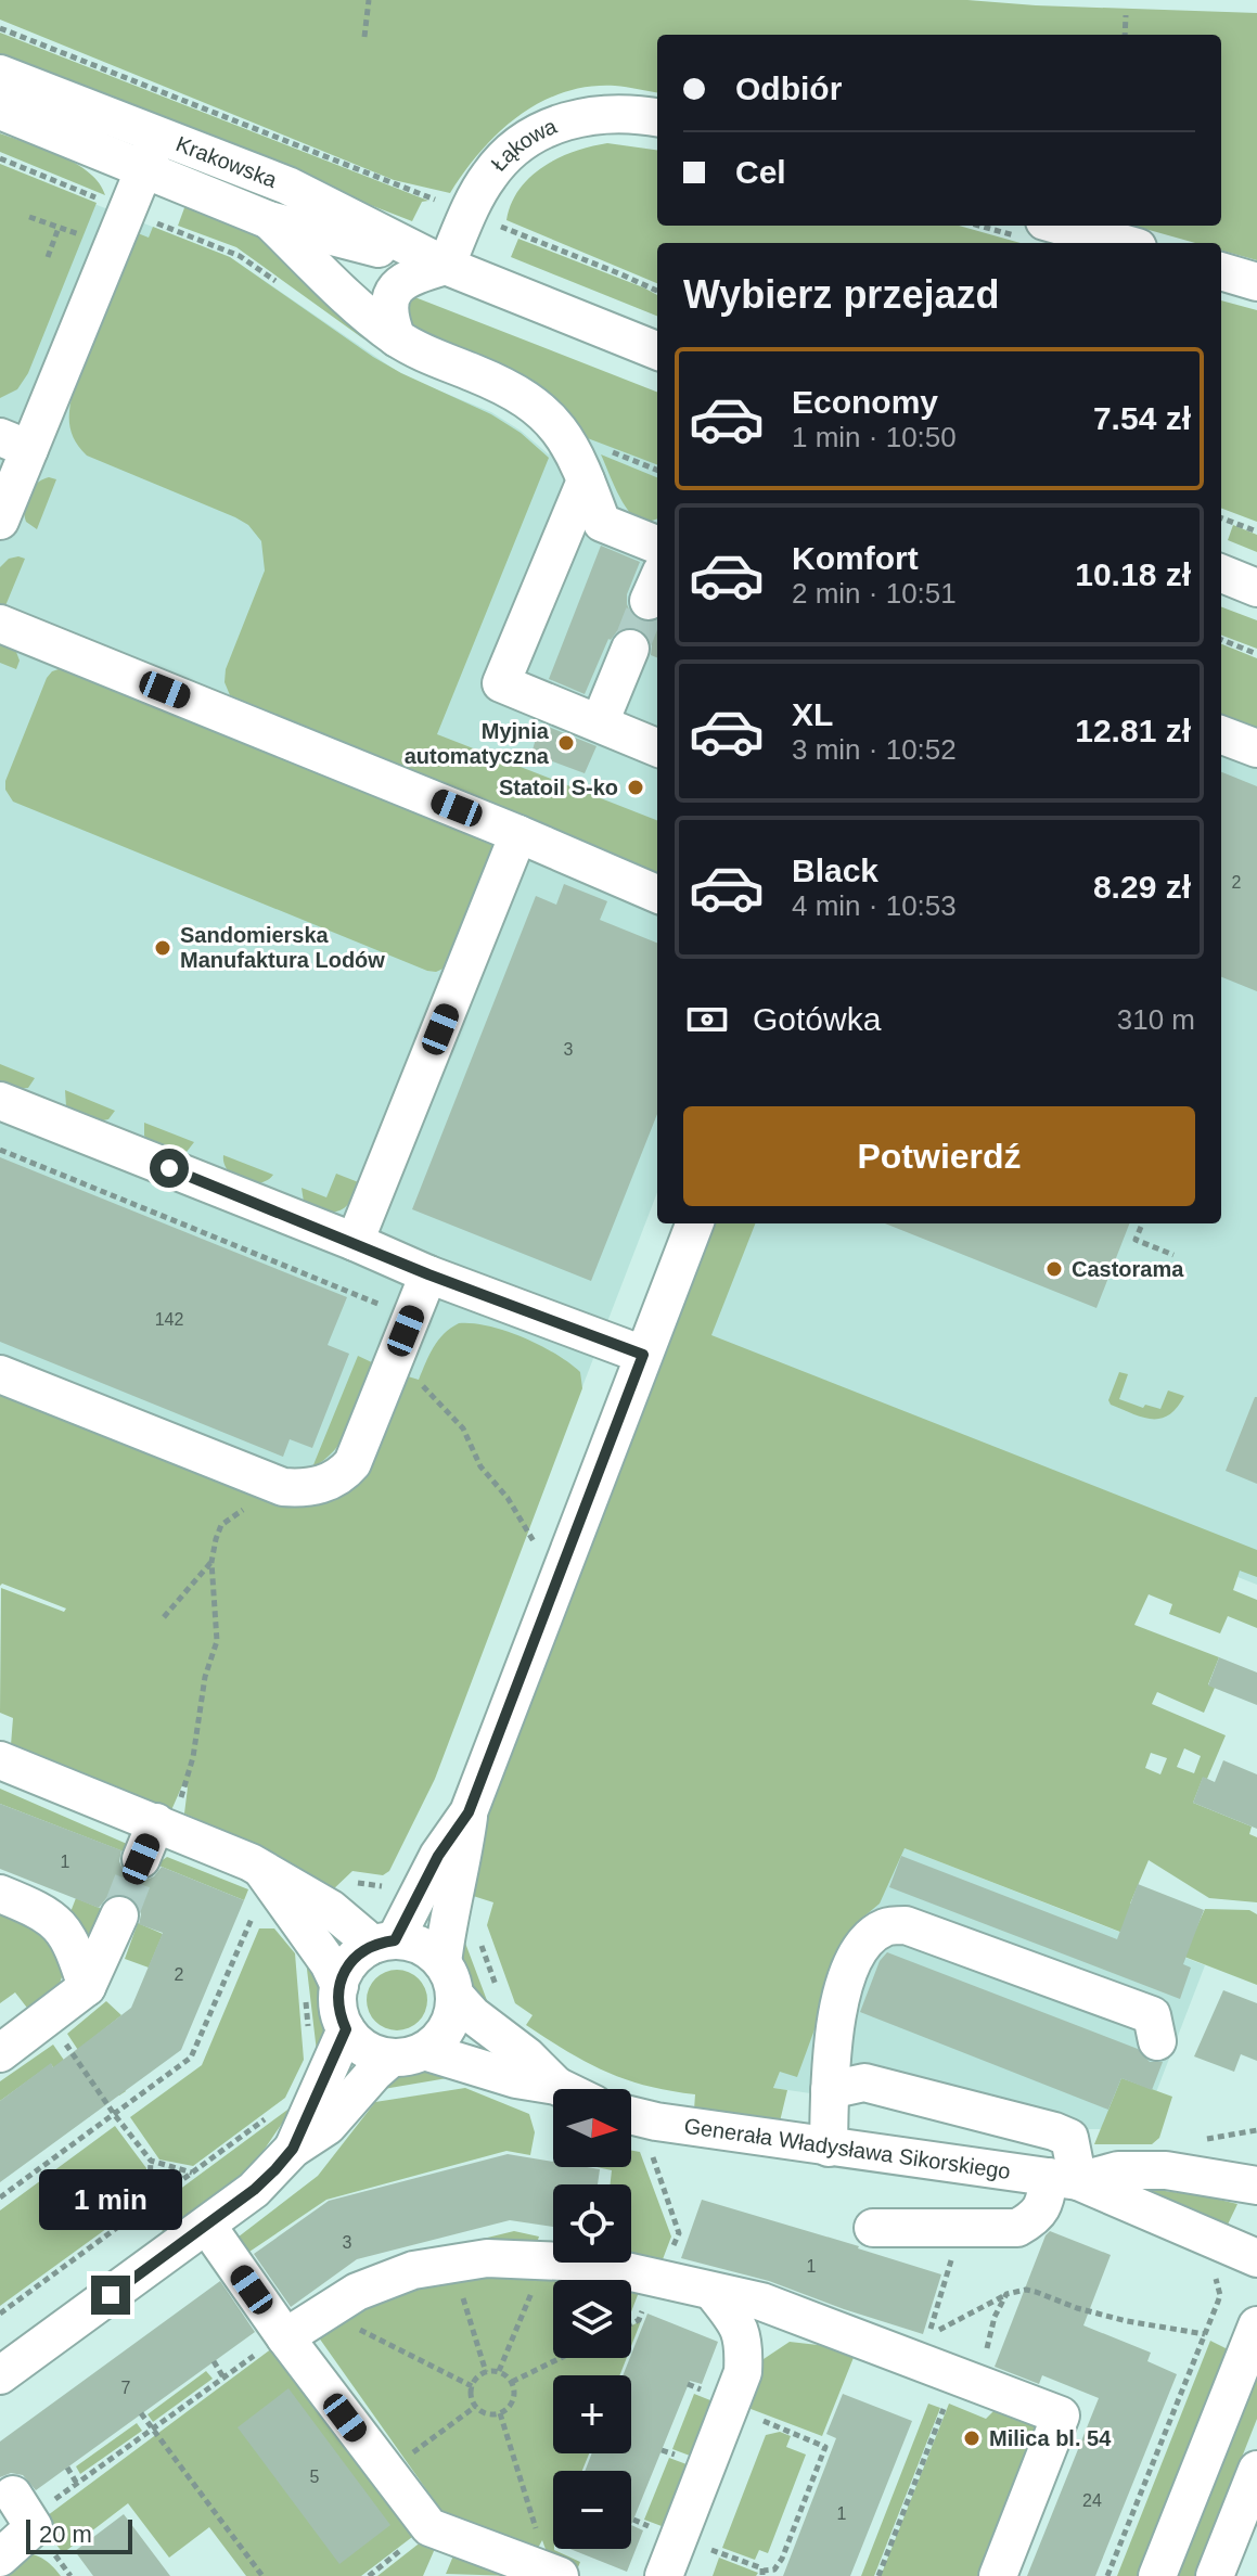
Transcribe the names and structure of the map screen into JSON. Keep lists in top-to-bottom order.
{
  "streets": {
    "street": ["Łąkowa", "Krakowska", "Generała Władysława Sikorskiego"]
  },
  "crossings": [
    ["Łąkowa", "Krakowska"]
  ],
  "places": [
    "Myjnia automatyczna",
    "Statoil S-ko",
    "Sandomierska Manufaktura Lodów",
    "Castorama",
    "Milica bl. 54"
  ],
  "house_numbers": [
    "2",
    "3",
    "142",
    "1",
    "2",
    "3",
    "1",
    "7",
    "5",
    "24",
    "1"
  ],
  "scale_bar": "20 m",
  "north": "right",
  "page": {
    "banner": ["Odbiór", "Cel"],
    "heading": "Wybierz przejazd",
    "list": [
      {
        "name": "Economy",
        "note": "1 min · 10:50",
        "value": "7.54 zł"
      },
      {
        "name": "Komfort",
        "note": "2 min · 10:51",
        "value": "10.18 zł"
      },
      {
        "name": "XL",
        "note": "3 min · 10:52",
        "value": "12.81 zł"
      },
      {
        "name": "Black",
        "note": "4 min · 10:53",
        "value": "8.29 zł"
      }
    ],
    "pay": ["Gotówka", "310 m"],
    "buttons": "Potwierdź",
    "map_buttons": ["+", "−"],
    "bubble": "1 min",
    "scale": "20 m"
  }
}
